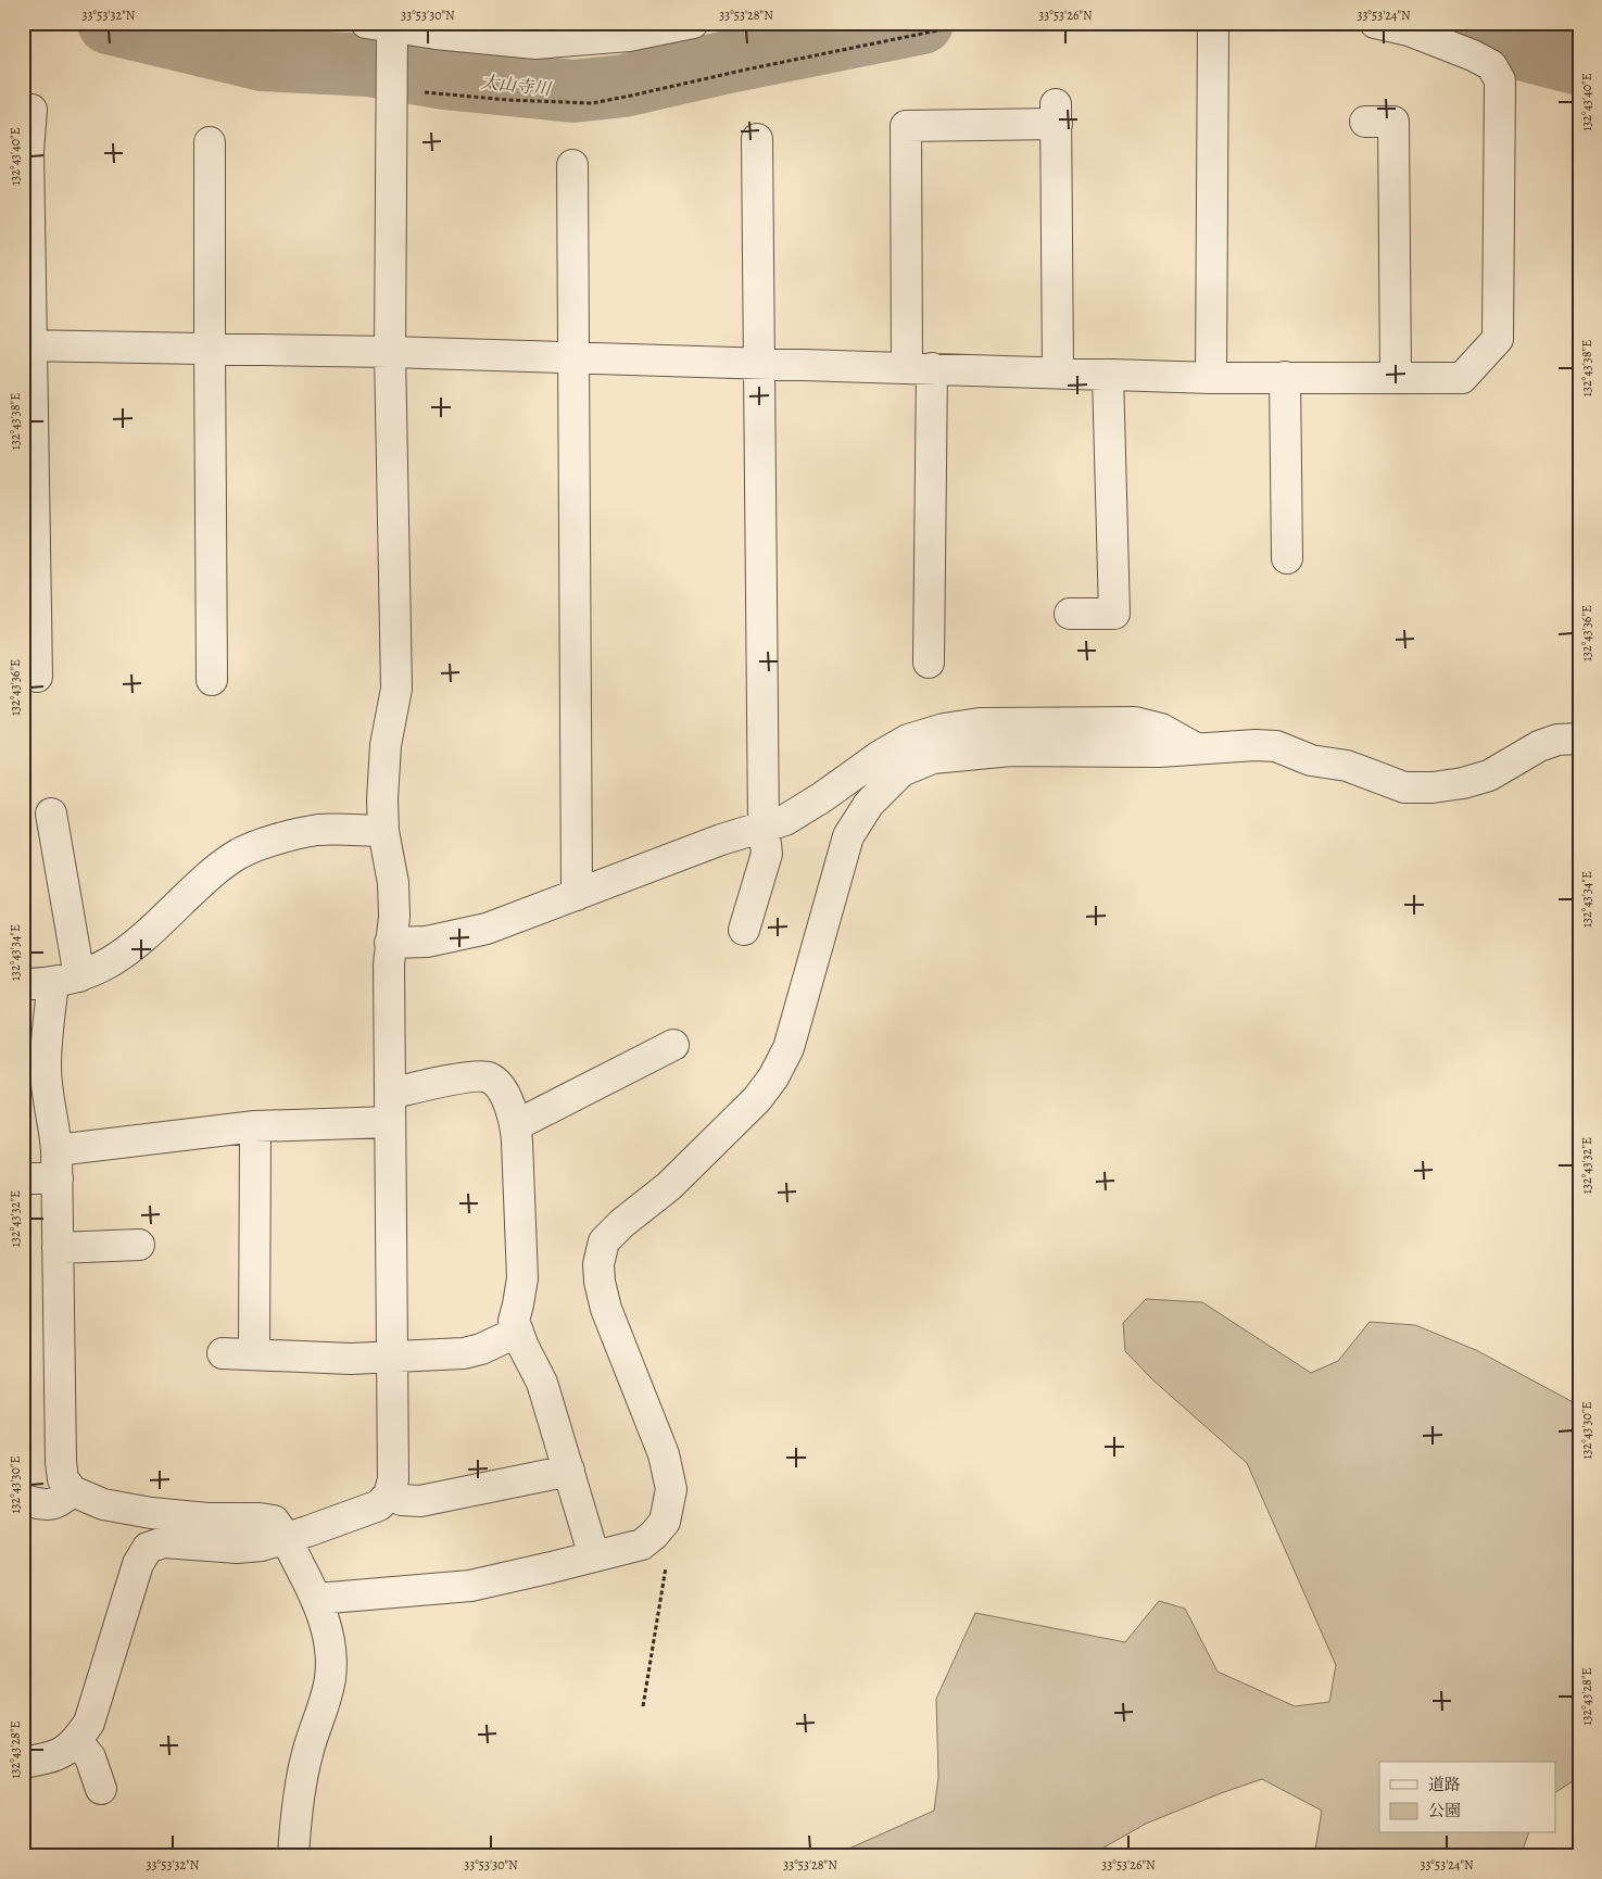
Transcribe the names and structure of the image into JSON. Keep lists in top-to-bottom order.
{
  "water": ["太山寺川"],
  "legend": ["道路", "公園"],
  "coordinates": [
    "33°53'32\"N",
    "33°53'30\"N",
    "33°53'28\"N",
    "33°53'26\"N",
    "33°53'24\"N",
    "132°43'40\"E",
    "132°43'38\"E",
    "132°43'36\"E",
    "132°43'34\"E",
    "132°43'32\"E",
    "132°43'30\"E",
    "132°43'28\"E"
  ]
}
